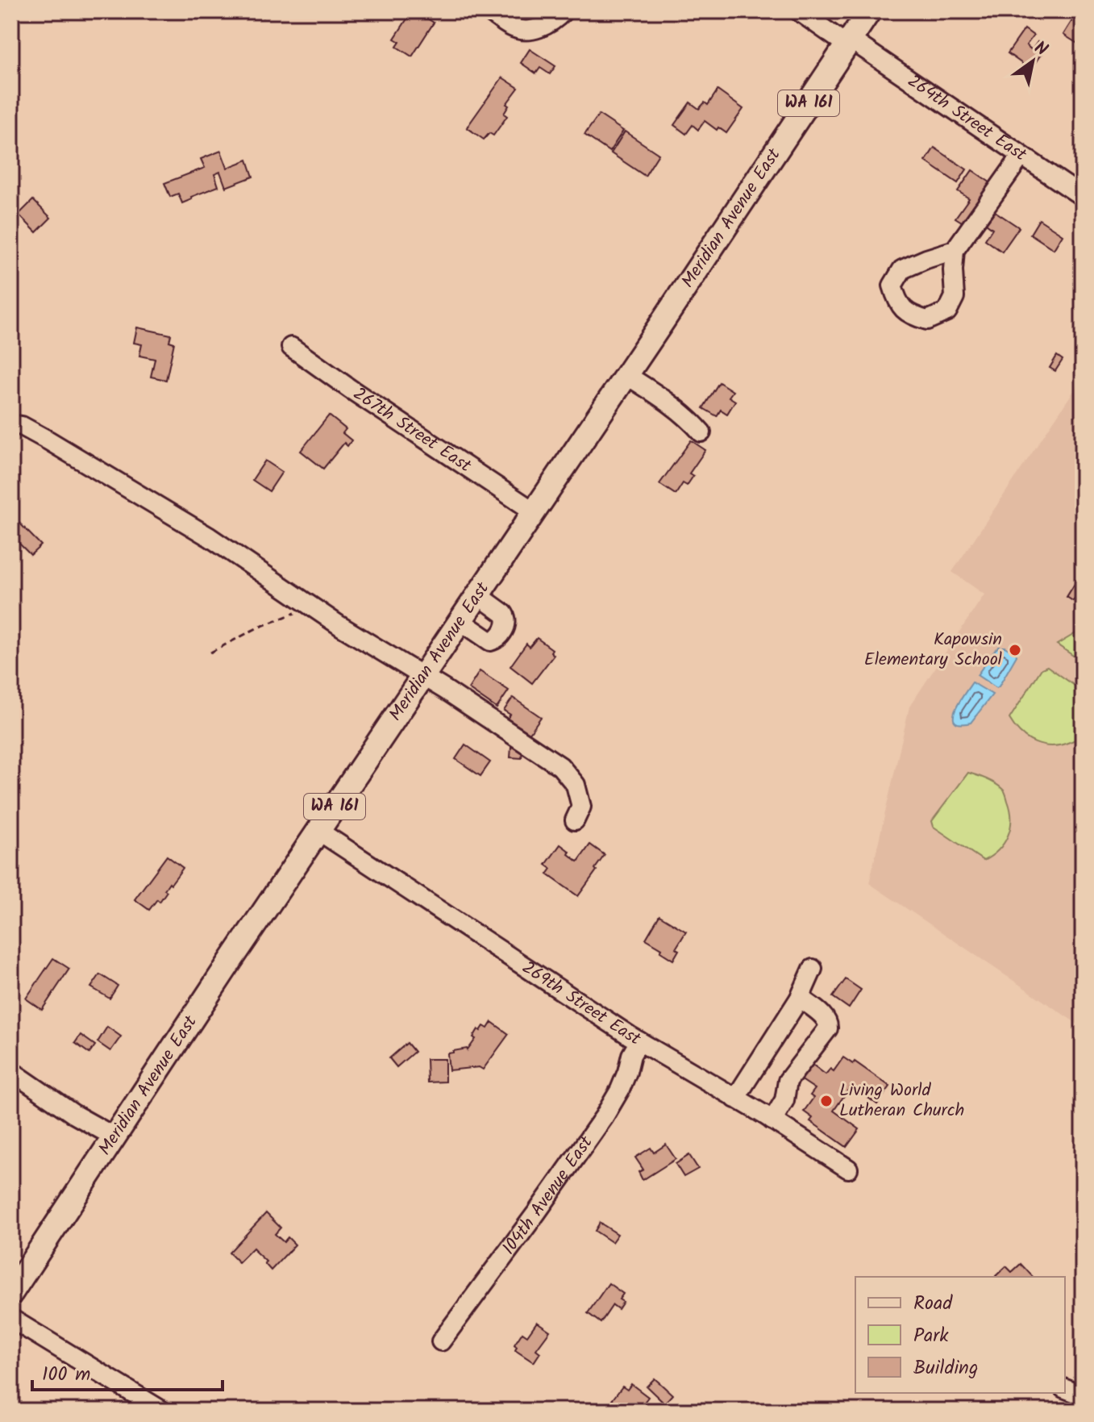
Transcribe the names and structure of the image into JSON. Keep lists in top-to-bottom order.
{
  "streets": {
    "main road": ["WA 161", "Meridian Avenue East"],
    "street": [
      "264th Street East",
      "267th Street East",
      "269th Street East",
      "104th Avenue East"
    ]
  },
  "crossings": [
    ["264th Street East", "Meridian Avenue East"],
    ["Meridian Avenue East", "267th Street East"],
    ["Meridian Avenue East", "269th Street East"],
    ["269th Street East", "104th Avenue East"]
  ],
  "places": ["Kapowsin Elementary School", "Living World Lutheran Church"],
  "legend": ["Road", "Park", "Building"],
  "scale_bar": "100 m",
  "north": "top right"
}
